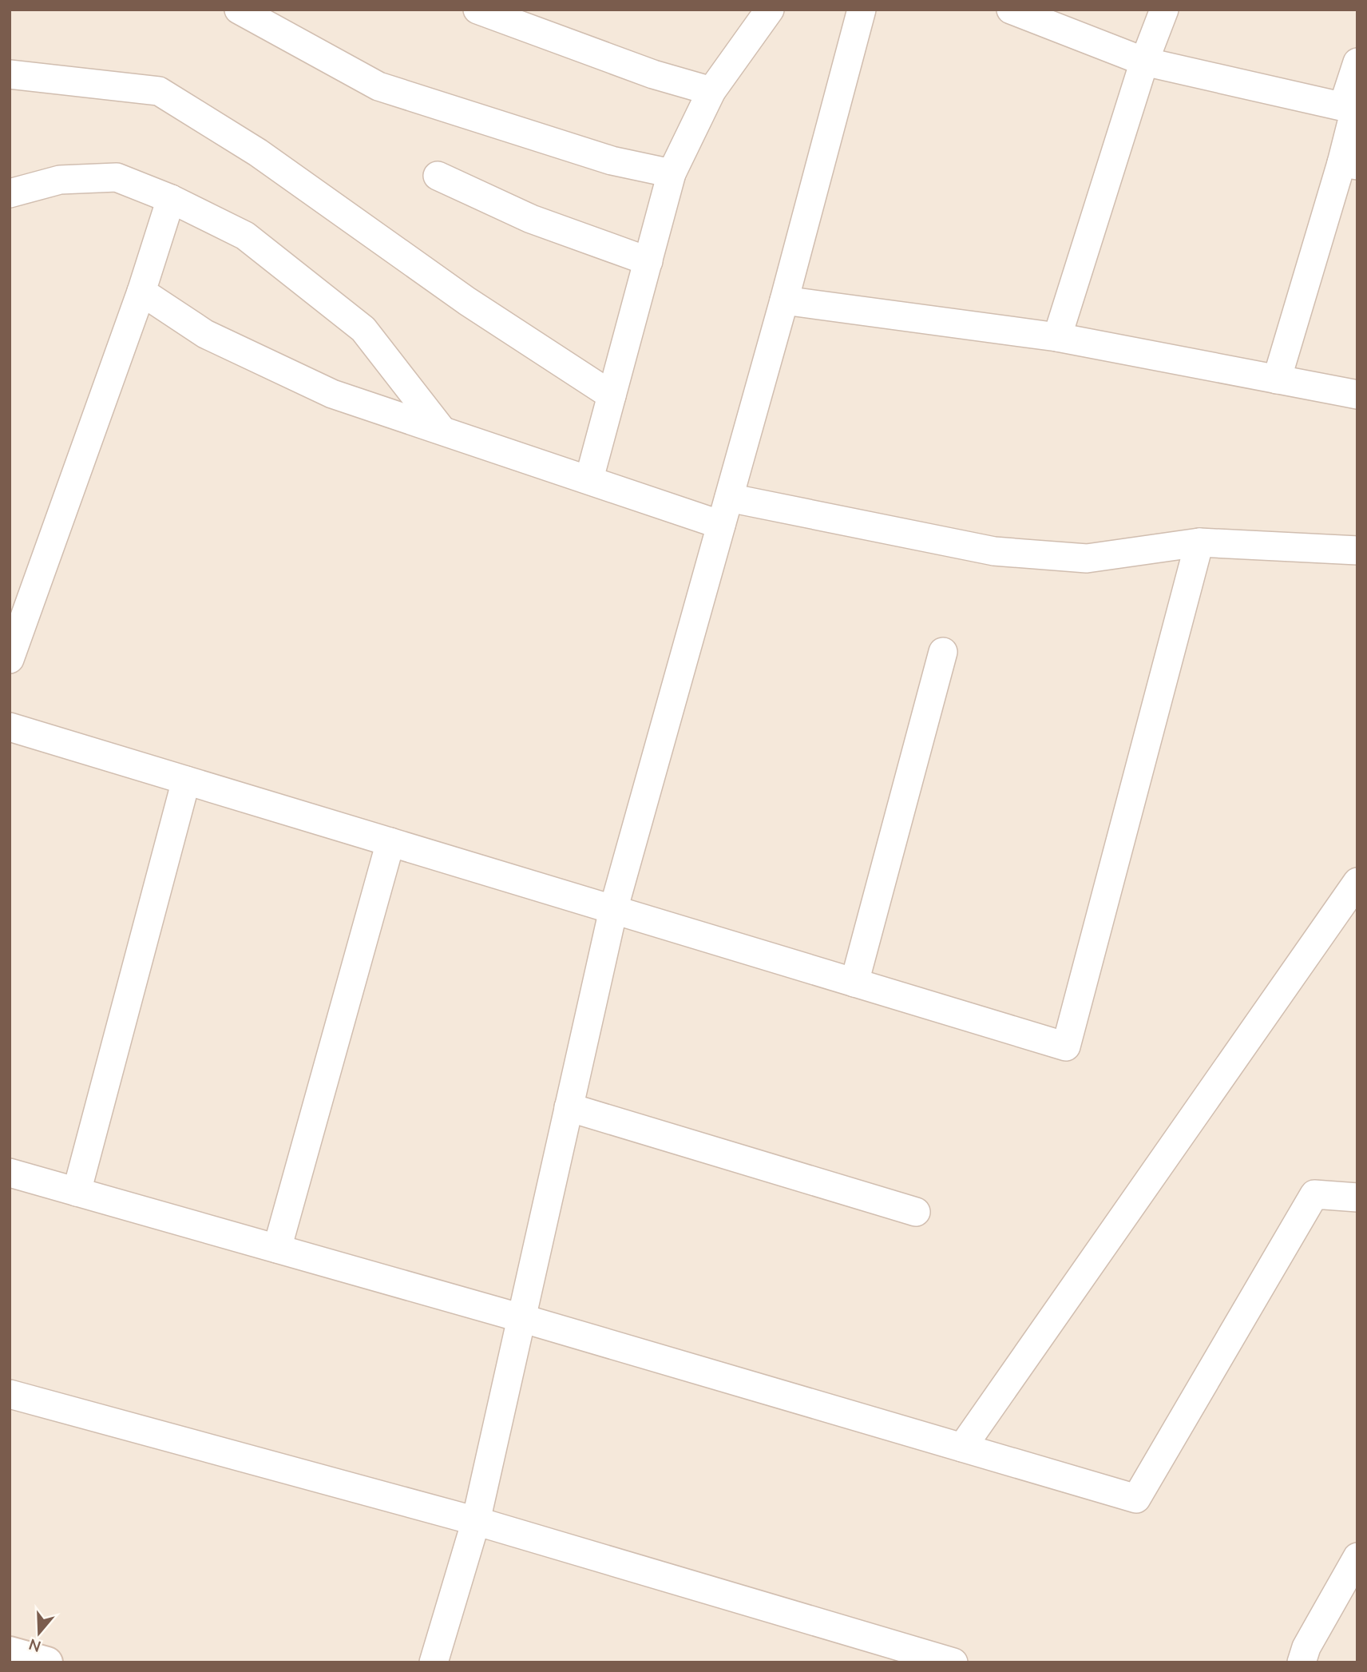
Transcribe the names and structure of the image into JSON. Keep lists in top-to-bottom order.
{
  "north": "bottom"
}
